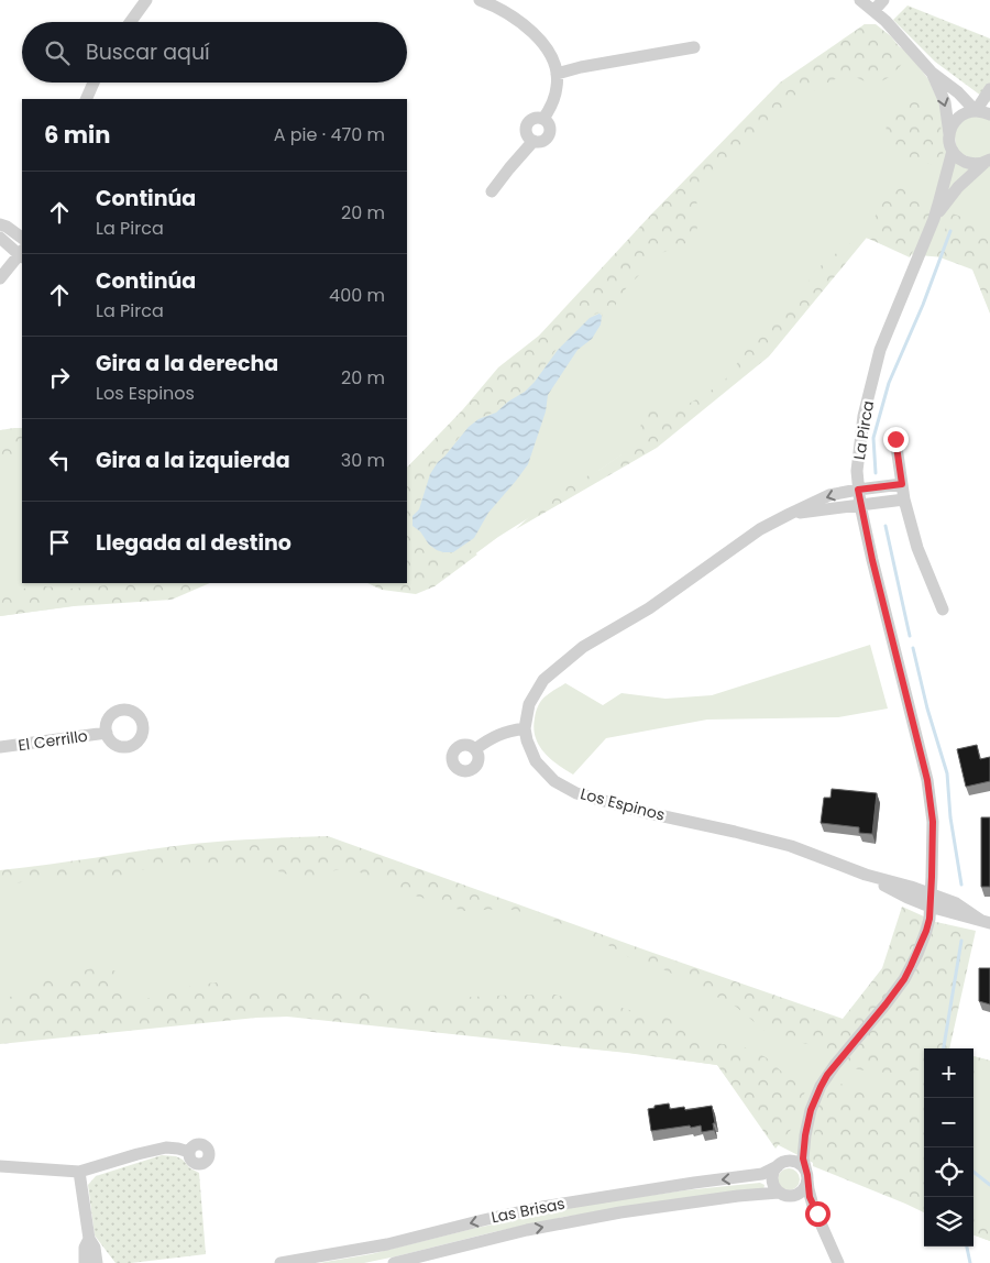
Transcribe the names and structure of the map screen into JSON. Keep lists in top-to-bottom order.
{
  "streets": {
    "street": [
      "La Pirca",
      "El Cerrillo",
      "Los Espinos",
      "Las Brisas"
    ]
  },
  "crossings": [
    ["La Pirca", "Los Espinos"],
    ["La Pirca", "Las Brisas"]
  ],
  "page": {
    "search": "Buscar aquí",
    "heading": ["6 min", "A pie · 470 m"],
    "list": [
      ["Continúa", "La Pirca", "20 m"],
      ["Continúa", "La Pirca", "400 m"],
      ["Gira a la derecha", "Los Espinos", "20 m"],
      ["Gira a la izquierda", "30 m"],
      "Llegada al destino"
    ],
    "map_buttons": ["+", "−"]
  }
}
